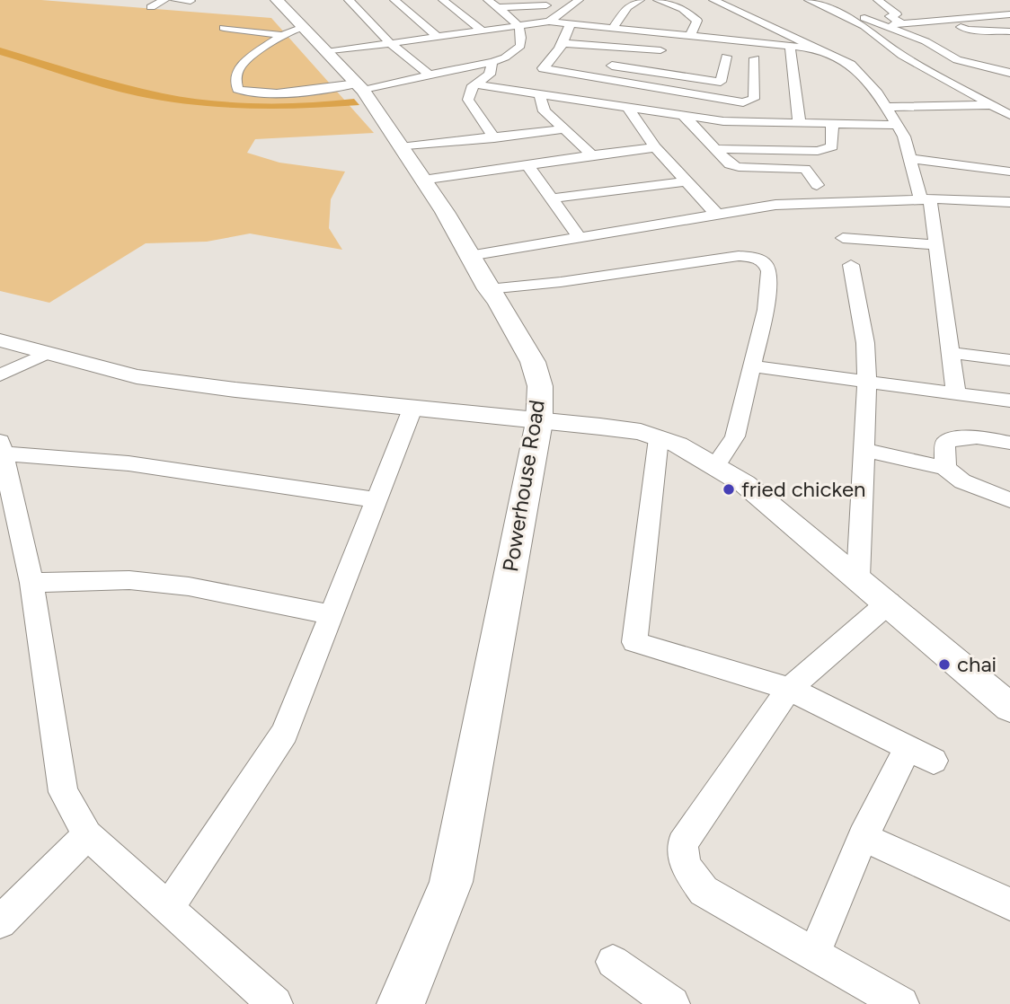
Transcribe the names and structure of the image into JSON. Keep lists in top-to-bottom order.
{
  "streets": {
    "main road": ["Powerhouse Road"]
  },
  "places": ["fried chicken", "chai"]
}
